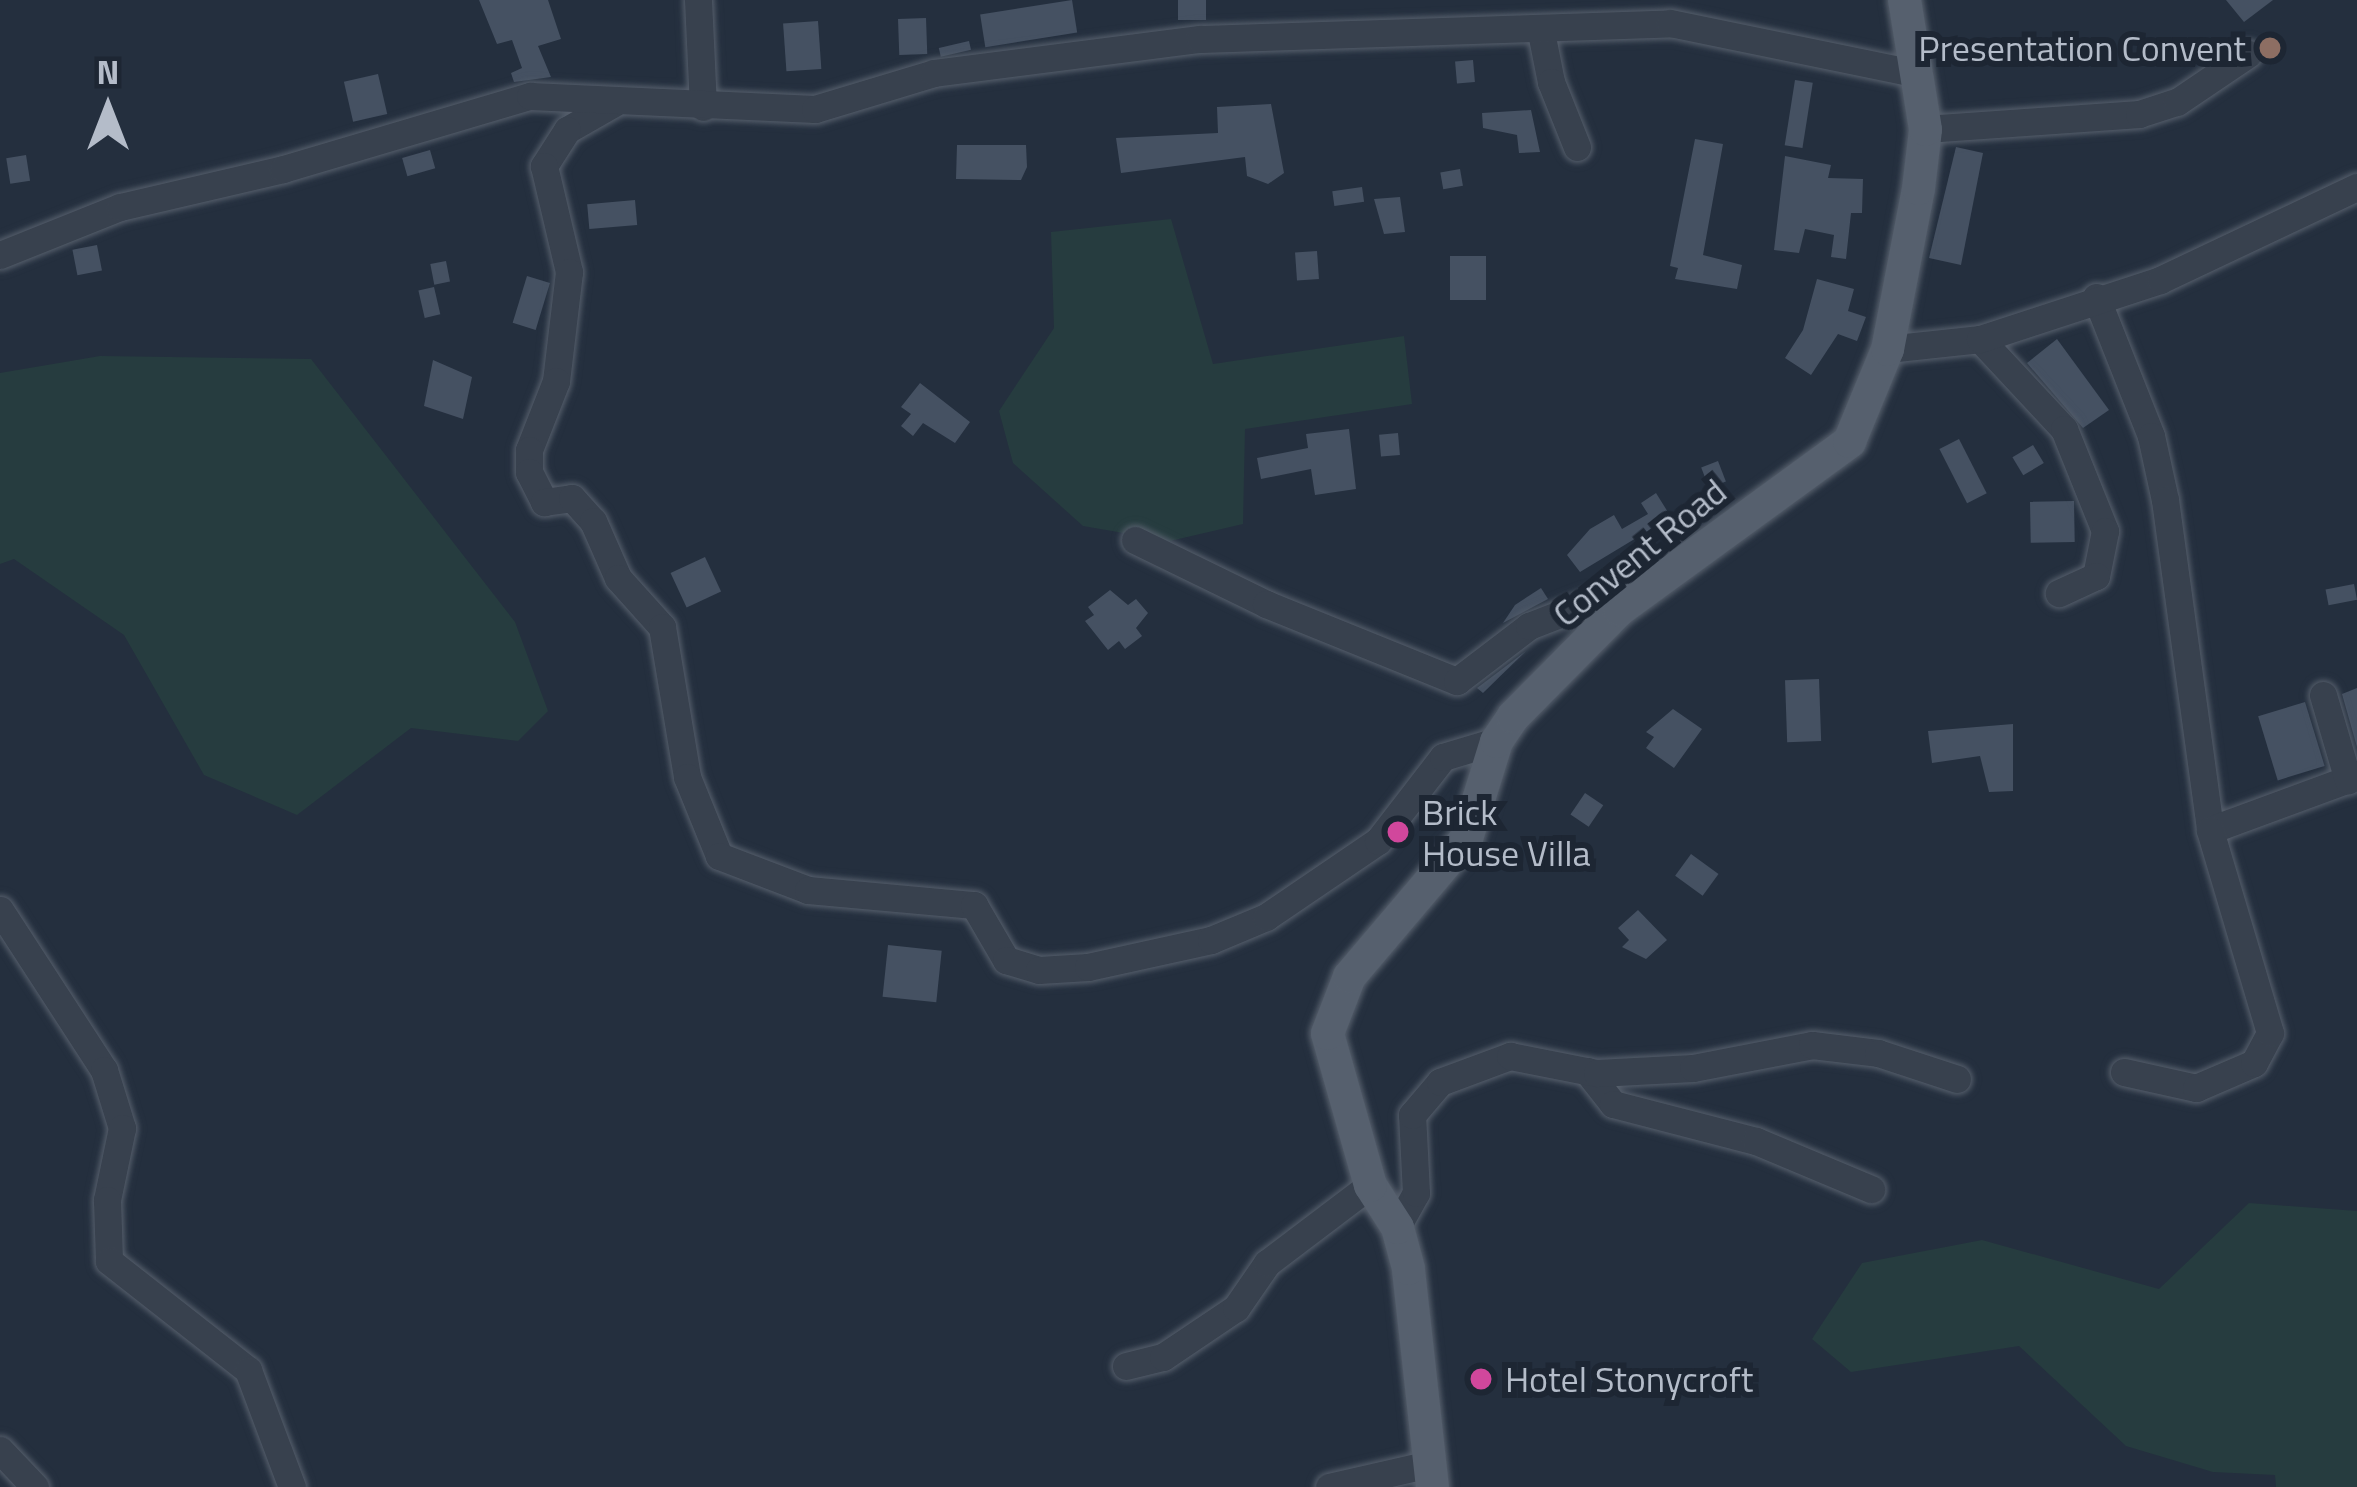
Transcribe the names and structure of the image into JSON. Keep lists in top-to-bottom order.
{
  "streets": {
    "main road": ["Convent Road"]
  },
  "places": ["Presentation Convent", "Brick House Villa", "Hotel Stonycroft"],
  "north": "top"
}
